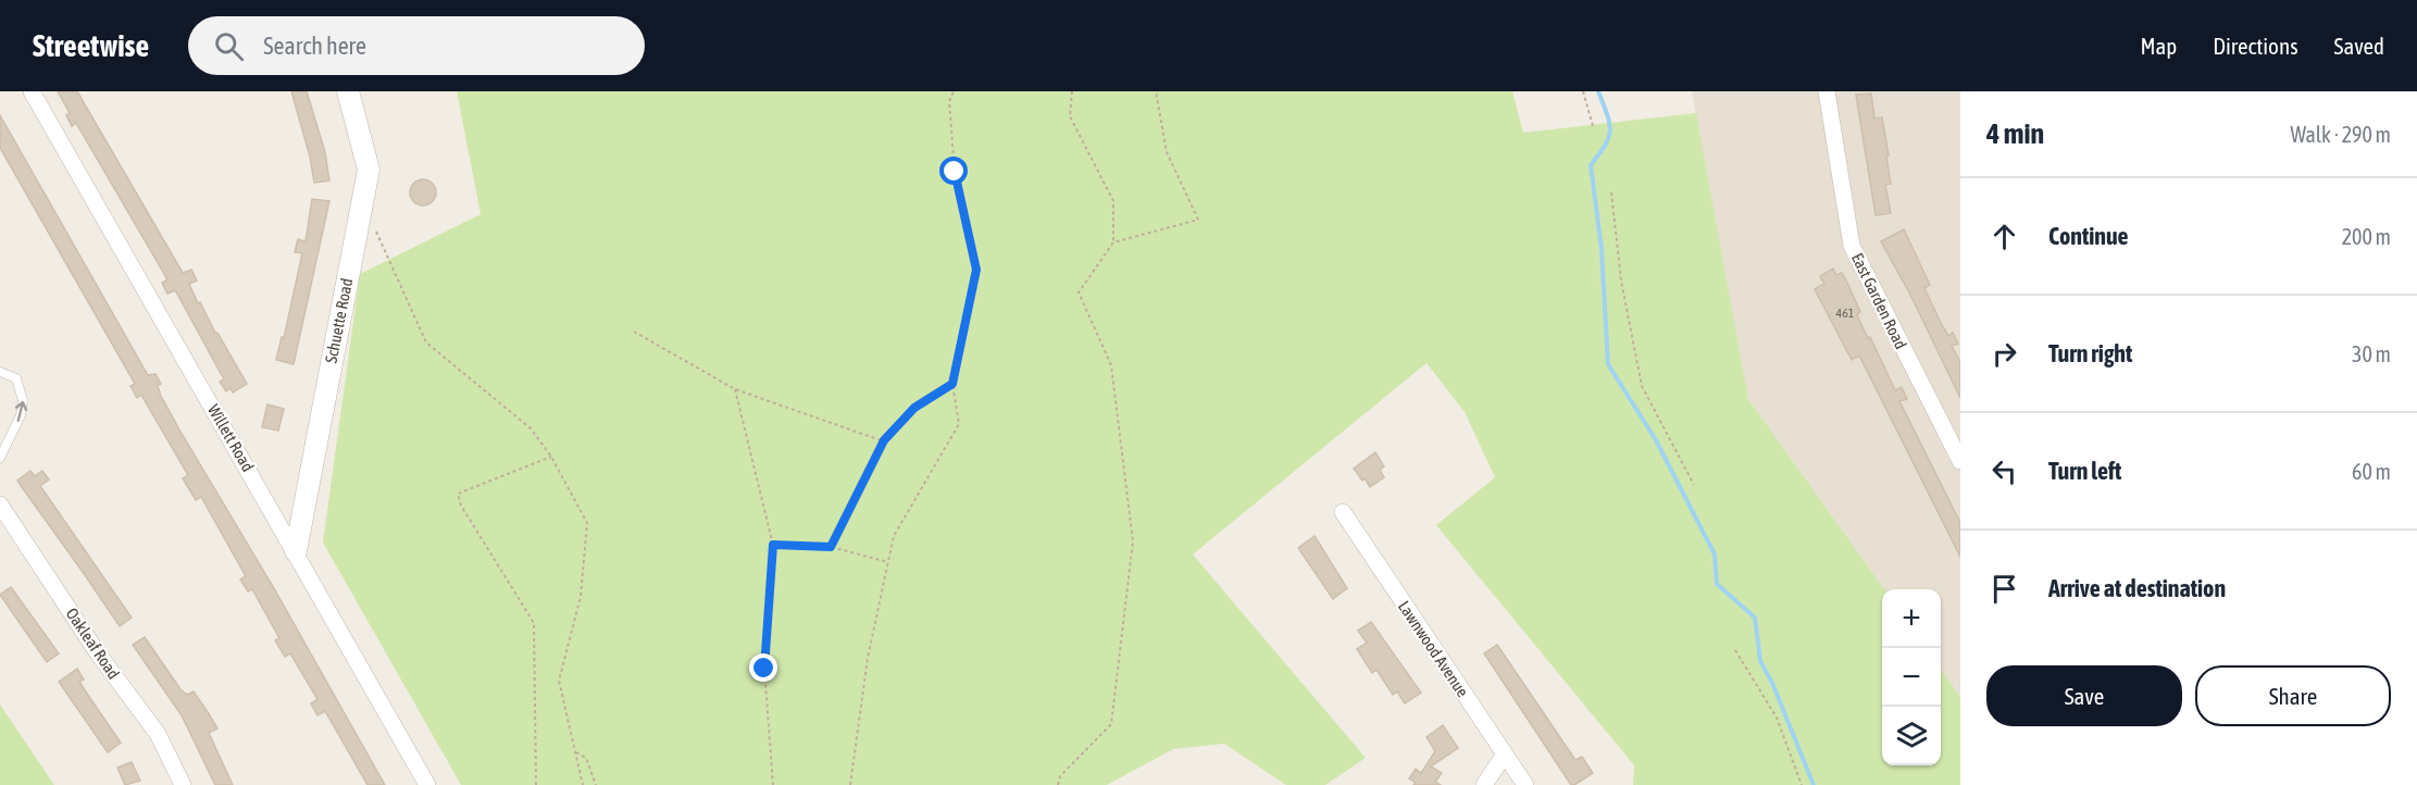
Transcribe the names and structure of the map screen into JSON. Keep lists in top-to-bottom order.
{
  "streets": {
    "street": [
      "East Garden Road",
      "Schuette Road",
      "Willett Road",
      "Oakleaf Road",
      "Lawnwood Avenue"
    ]
  },
  "crossings": [
    ["Schuette Road", "Willett Road"]
  ],
  "house_numbers": ["461"],
  "page": {
    "header": "Streetwise",
    "search": "Search here",
    "nav": ["Map", "Directions", "Saved"],
    "heading": ["4 min", "Walk · 290 m"],
    "list": [
      ["Continue", "200 m"],
      ["Turn right", "30 m"],
      ["Turn left", "60 m"],
      "Arrive at destination"
    ],
    "map_buttons": ["+", "−"],
    "buttons": ["Save", "Share"]
  }
}
